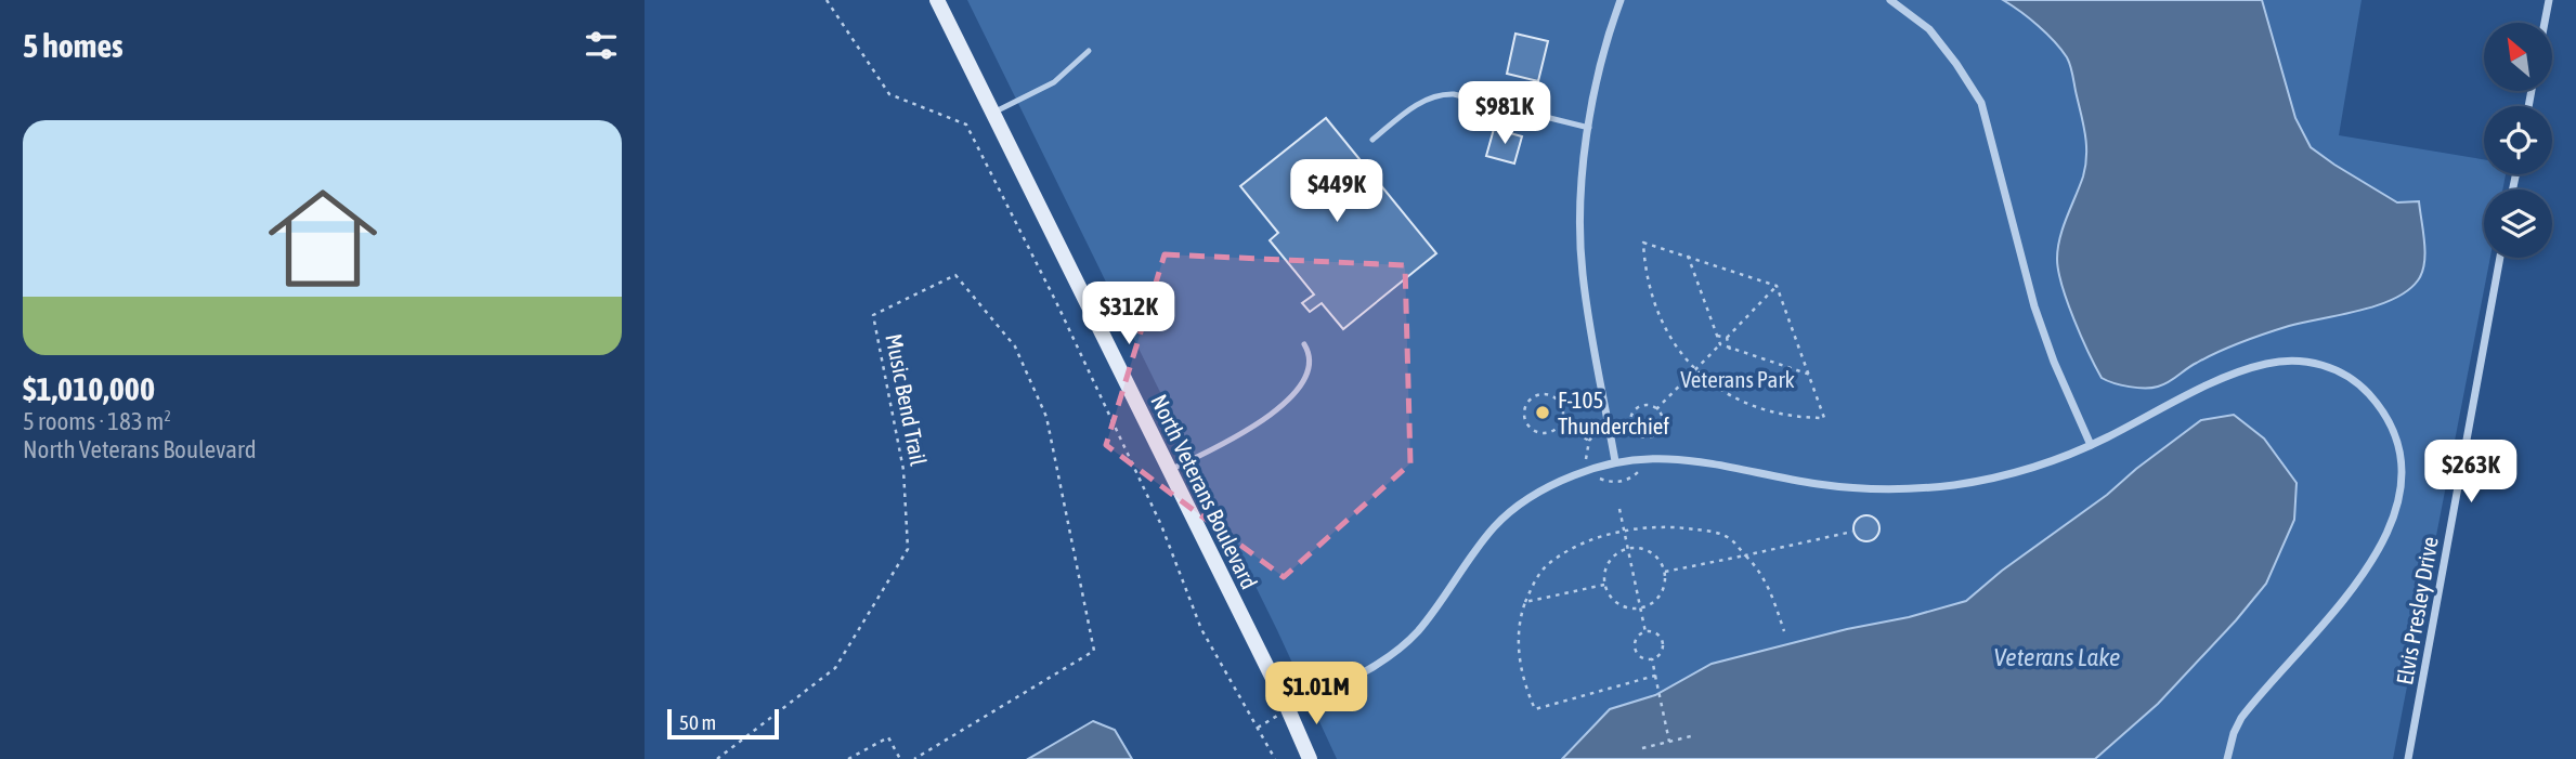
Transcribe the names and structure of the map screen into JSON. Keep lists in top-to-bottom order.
{
  "streets": {
    "street": ["North Veterans Boulevard", "Elvis Presley Drive"],
    "path": ["Music Bend Trail"]
  },
  "water": ["Veterans Lake"],
  "parks": ["Veterans Park"],
  "places": ["F-105 Thunderchief"],
  "scale_bar": "50 m",
  "north": "top left",
  "page": {
    "heading": "5 homes",
    "price": [
      "$981K",
      "$449K",
      "$312K",
      "$263K",
      "$1.01M"
    ],
    "list": [
      {
        "name": "$1,010,000",
        "note": "5 rooms · 183 m² · North Veterans Boulevard"
      }
    ],
    "scale": "50 m"
  }
}
